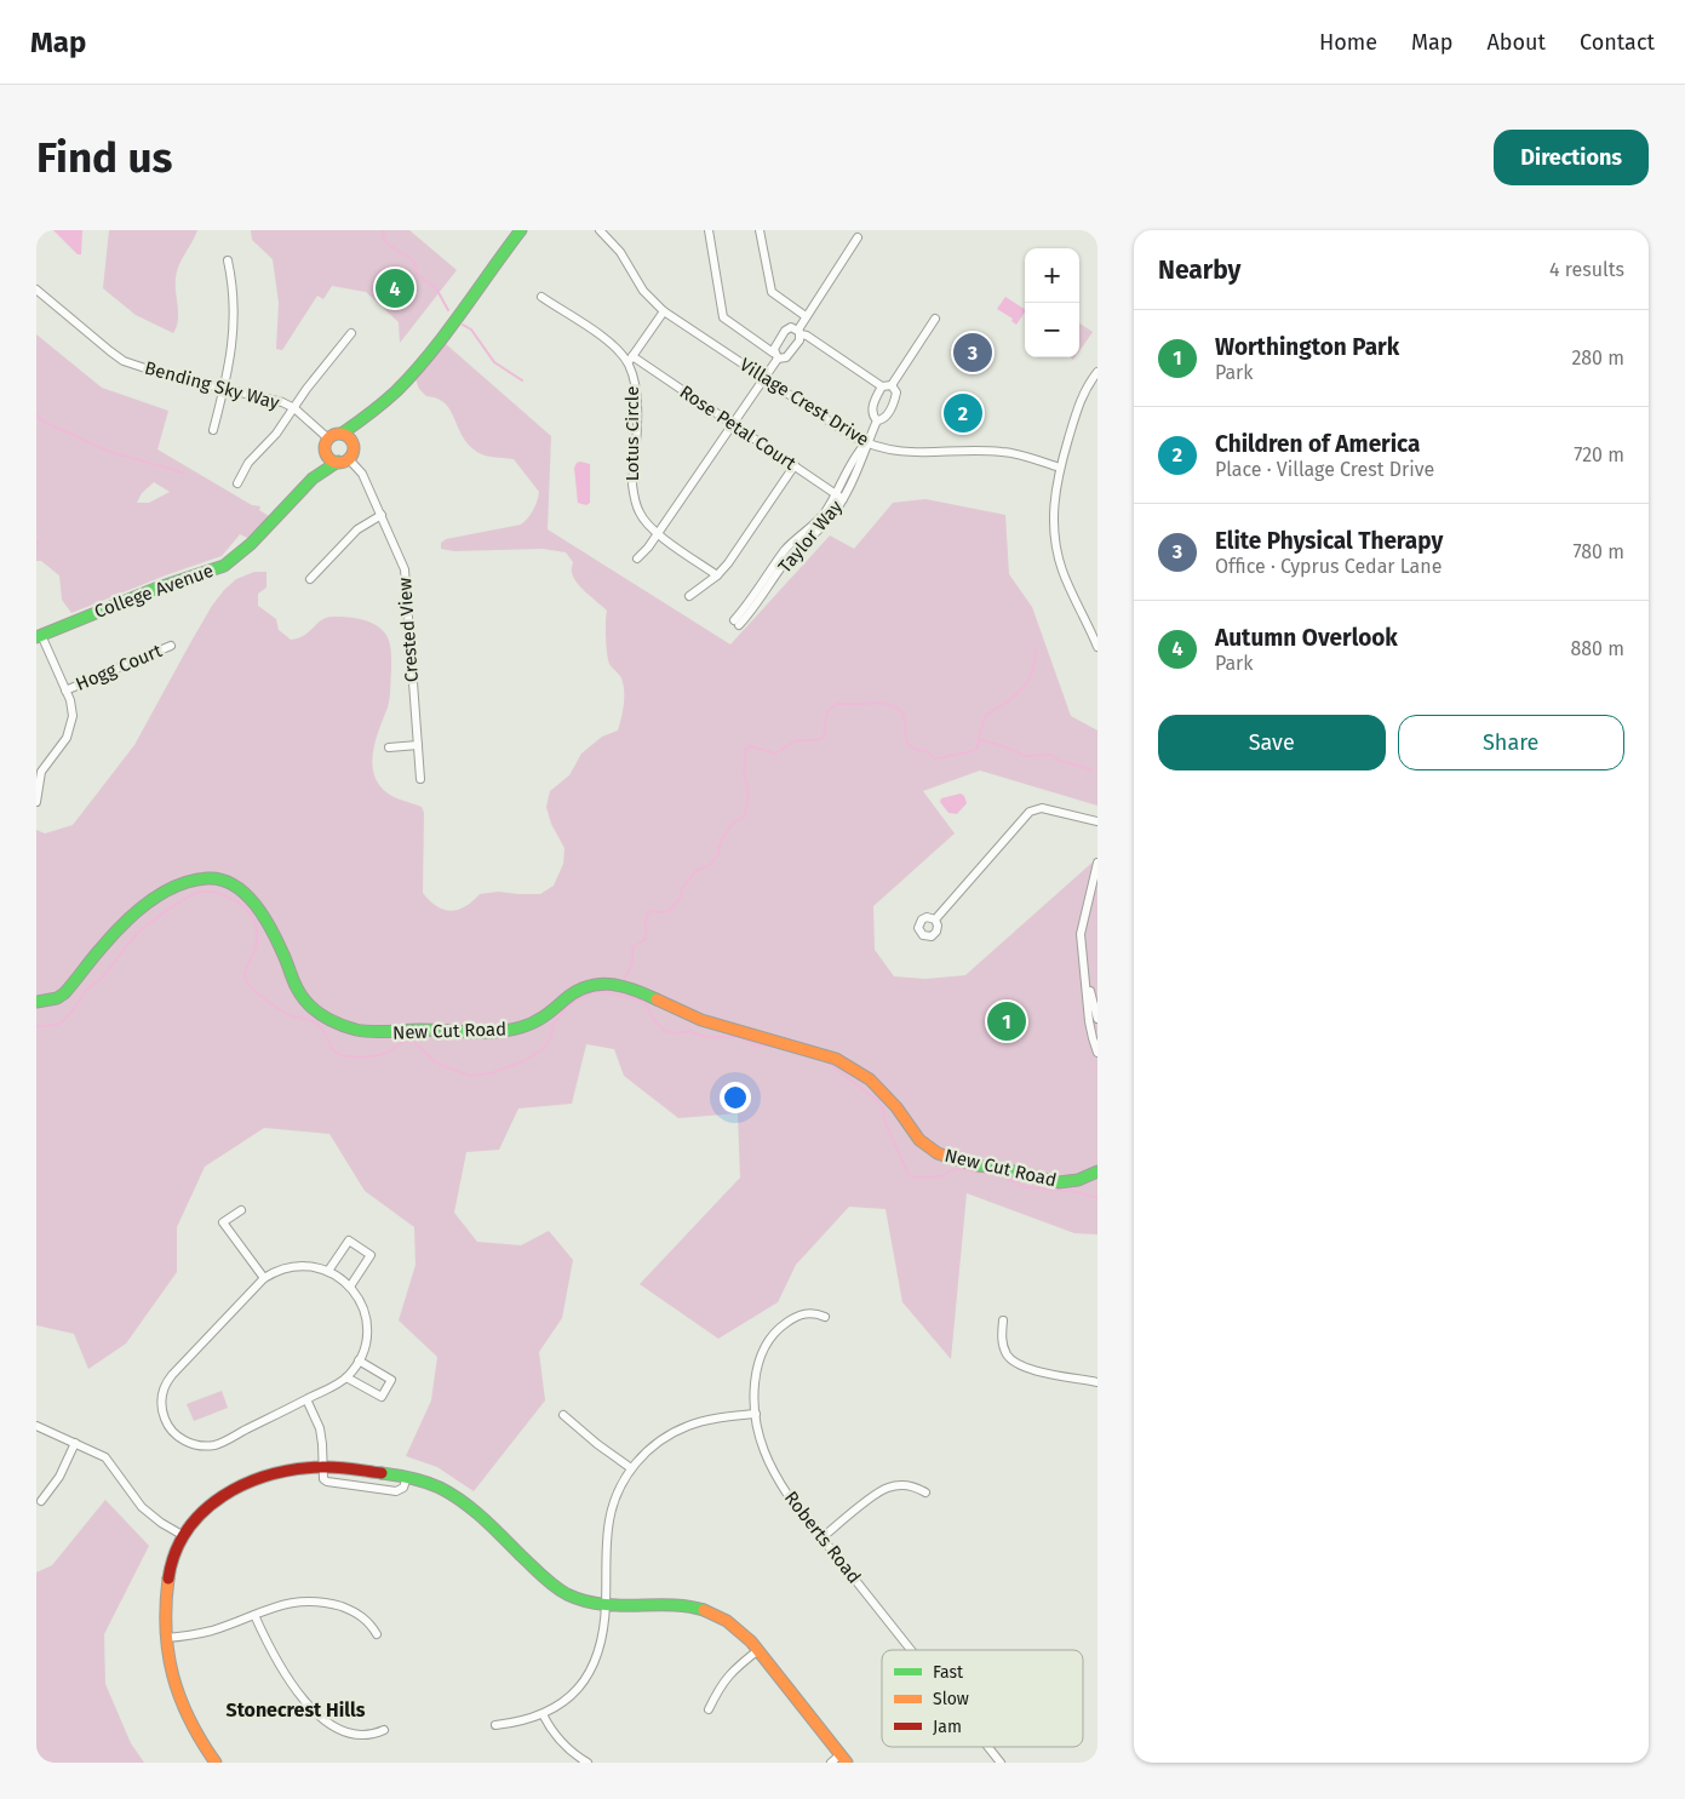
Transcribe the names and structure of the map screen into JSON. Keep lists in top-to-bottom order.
{
  "streets": {
    "street": [
      "Bending Sky Way",
      "Village Crest Drive",
      "Rose Petal Court",
      "Lotus Circle",
      "Taylor Way",
      "College Avenue",
      "Crested View",
      "Hogg Court",
      "New Cut Road",
      "Roberts Road"
    ]
  },
  "crossings": [
    ["Bending Sky Way", "College Avenue"],
    ["Bending Sky Way", "Crested View"],
    ["Village Crest Drive", "Taylor Way"],
    ["Rose Petal Court", "Lotus Circle"],
    ["Rose Petal Court", "Taylor Way"],
    ["College Avenue", "Crested View"]
  ],
  "districts": ["Stonecrest Hills"],
  "legend": ["Fast", "Slow", "Jam"],
  "page": {
    "header": "Map",
    "nav": [
      "Home",
      "Map",
      "About",
      "Contact"
    ],
    "buttons": [
      "Directions",
      ["Save", "Share"]
    ],
    "title": "Find us",
    "heading": ["Nearby", "4 results"],
    "map_buttons": ["+", "−"],
    "pins": [
      "4",
      "3",
      "2",
      "1"
    ],
    "list": [
      {
        "mark": "1",
        "name": "Worthington Park",
        "note": "Park",
        "value": "280 m"
      },
      {
        "mark": "2",
        "name": "Children of America",
        "note": "Place · Village Crest Drive",
        "value": "720 m"
      },
      {
        "mark": "3",
        "name": "Elite Physical Therapy",
        "note": "Office · Cyprus Cedar Lane",
        "value": "780 m"
      },
      {
        "mark": "4",
        "name": "Autumn Overlook",
        "note": "Park",
        "value": "880 m"
      }
    ]
  }
}
